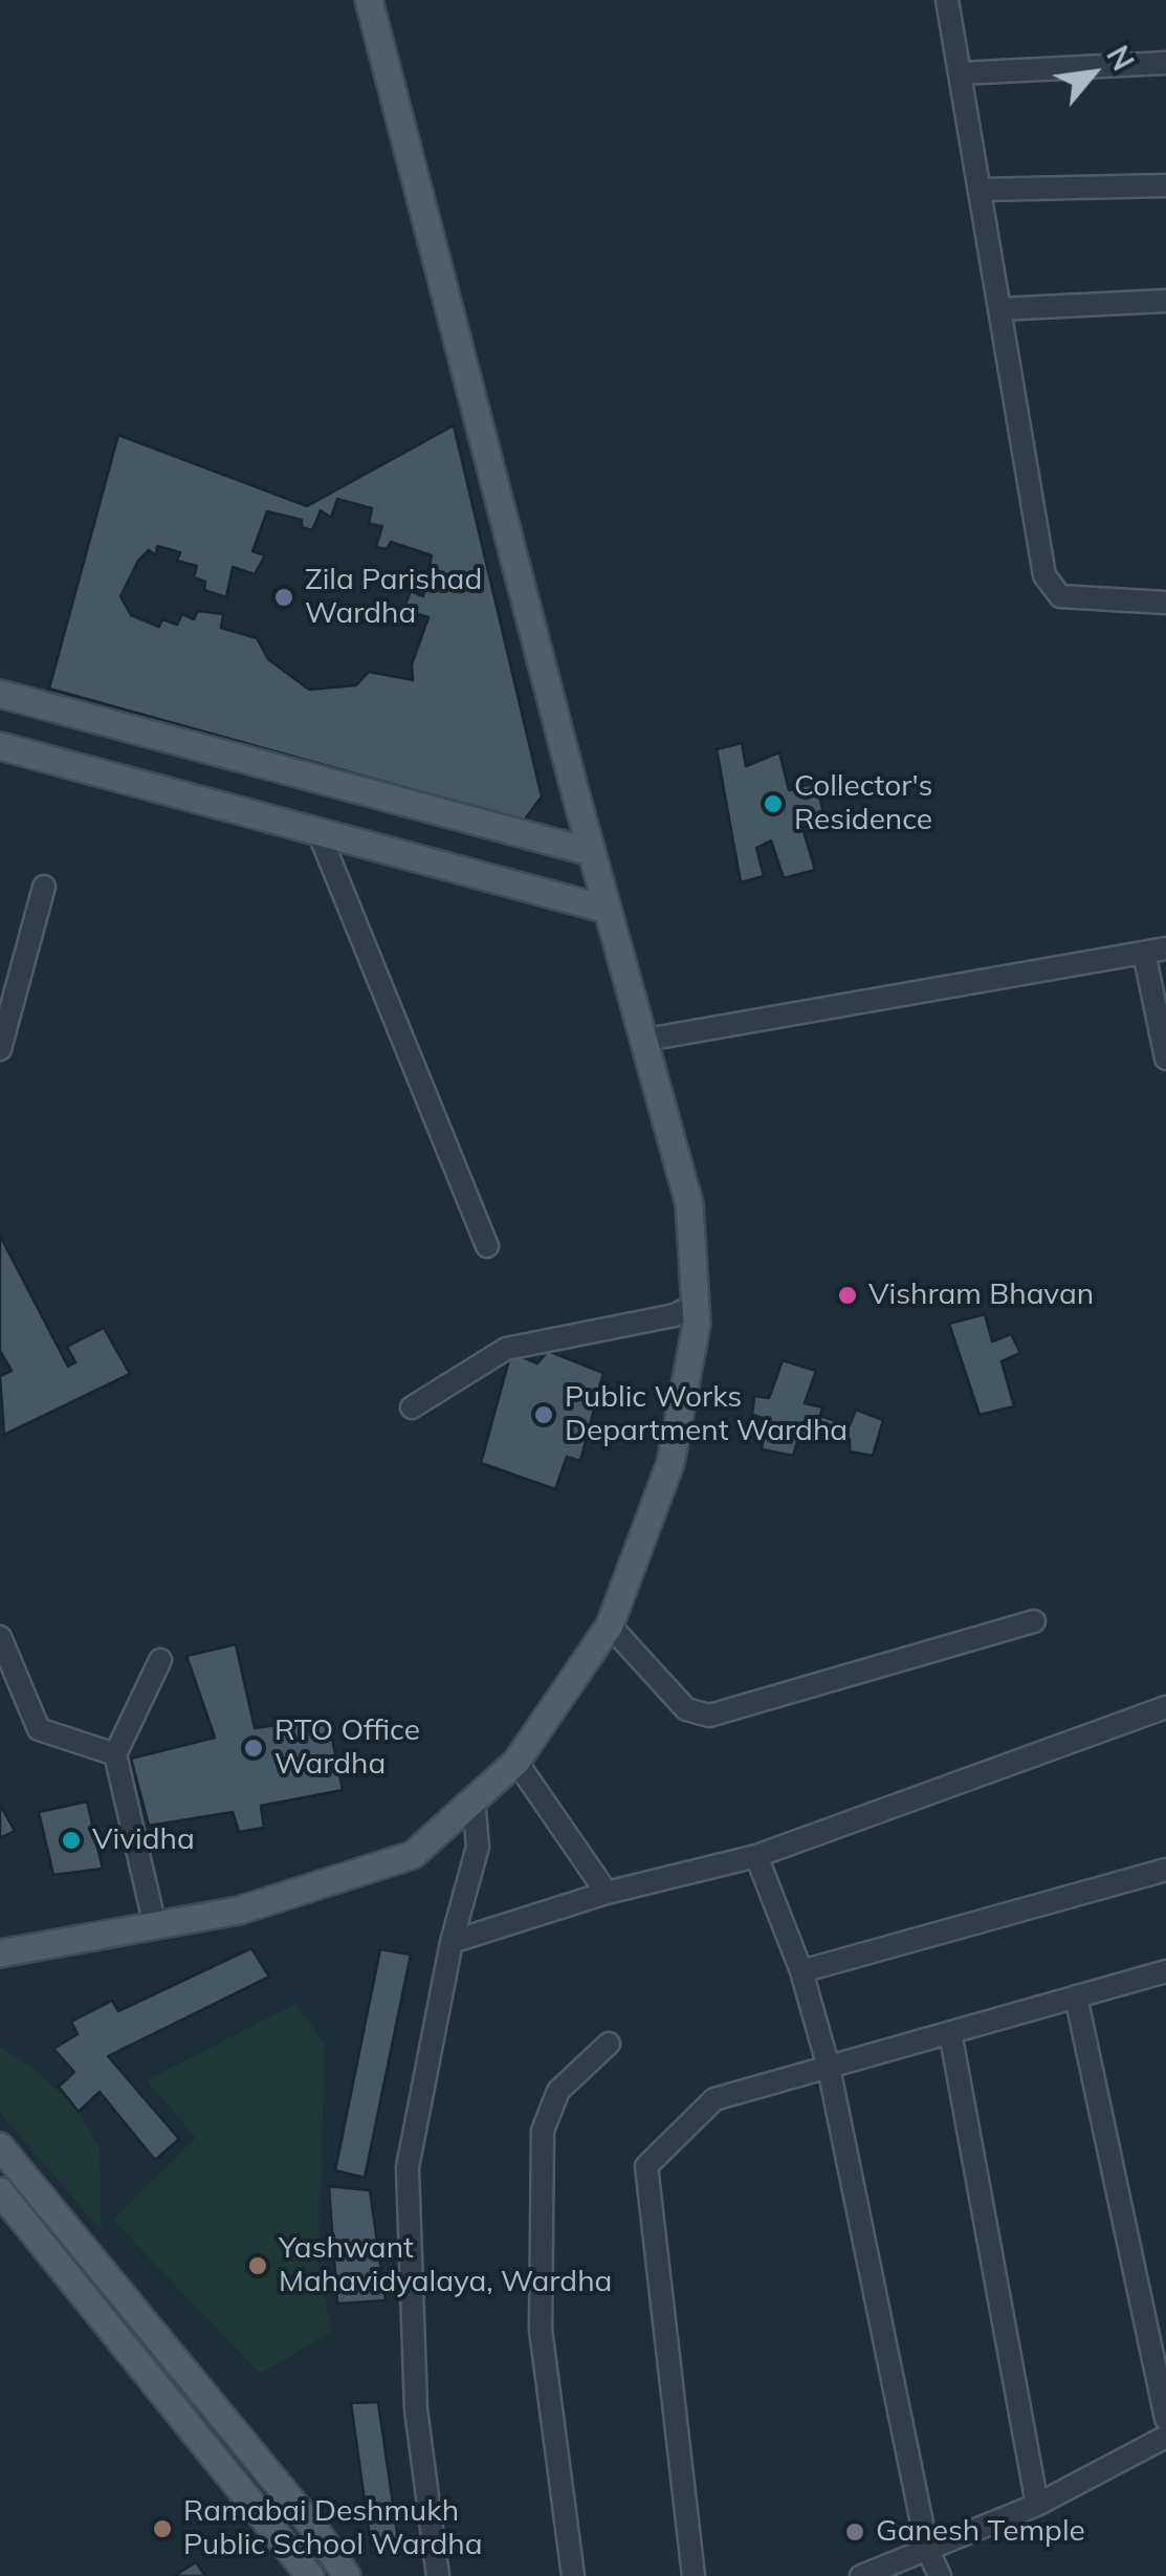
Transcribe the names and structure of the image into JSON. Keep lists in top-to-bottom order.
{
  "places": [
    "Zila Parishad Wardha",
    "Collector's Residence",
    "Vishram Bhavan",
    "Public Works Department Wardha",
    "RTO Office Wardha",
    "Vividha",
    "Yashwant Mahavidyalaya, Wardha",
    "Ramabai Deshmukh Public School Wardha",
    "Ganesh Temple"
  ],
  "north": "top right"
}
